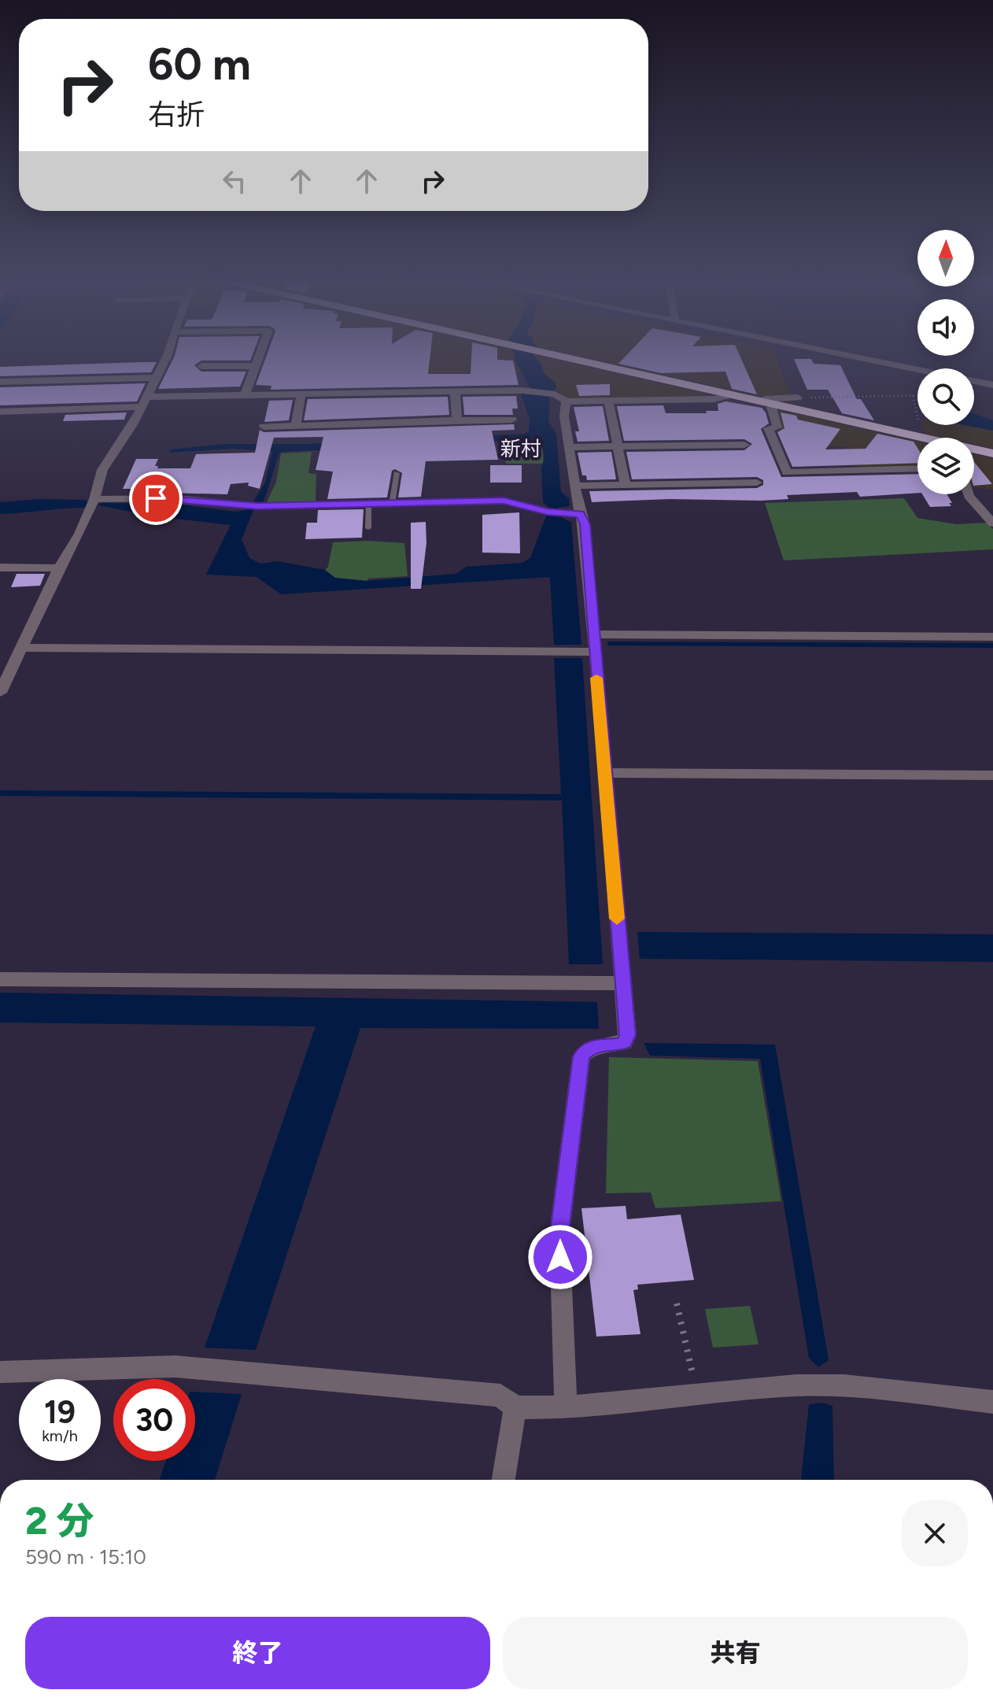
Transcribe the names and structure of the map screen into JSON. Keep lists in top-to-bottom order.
{
  "districts": ["新村"],
  "north": "top",
  "page": {
    "turn": ["60 m", "右折"],
    "speed": "19 km/h",
    "limit": "30",
    "heading": ["2 分", "590 m · 15:10"],
    "buttons": ["終了", "共有"]
  }
}
